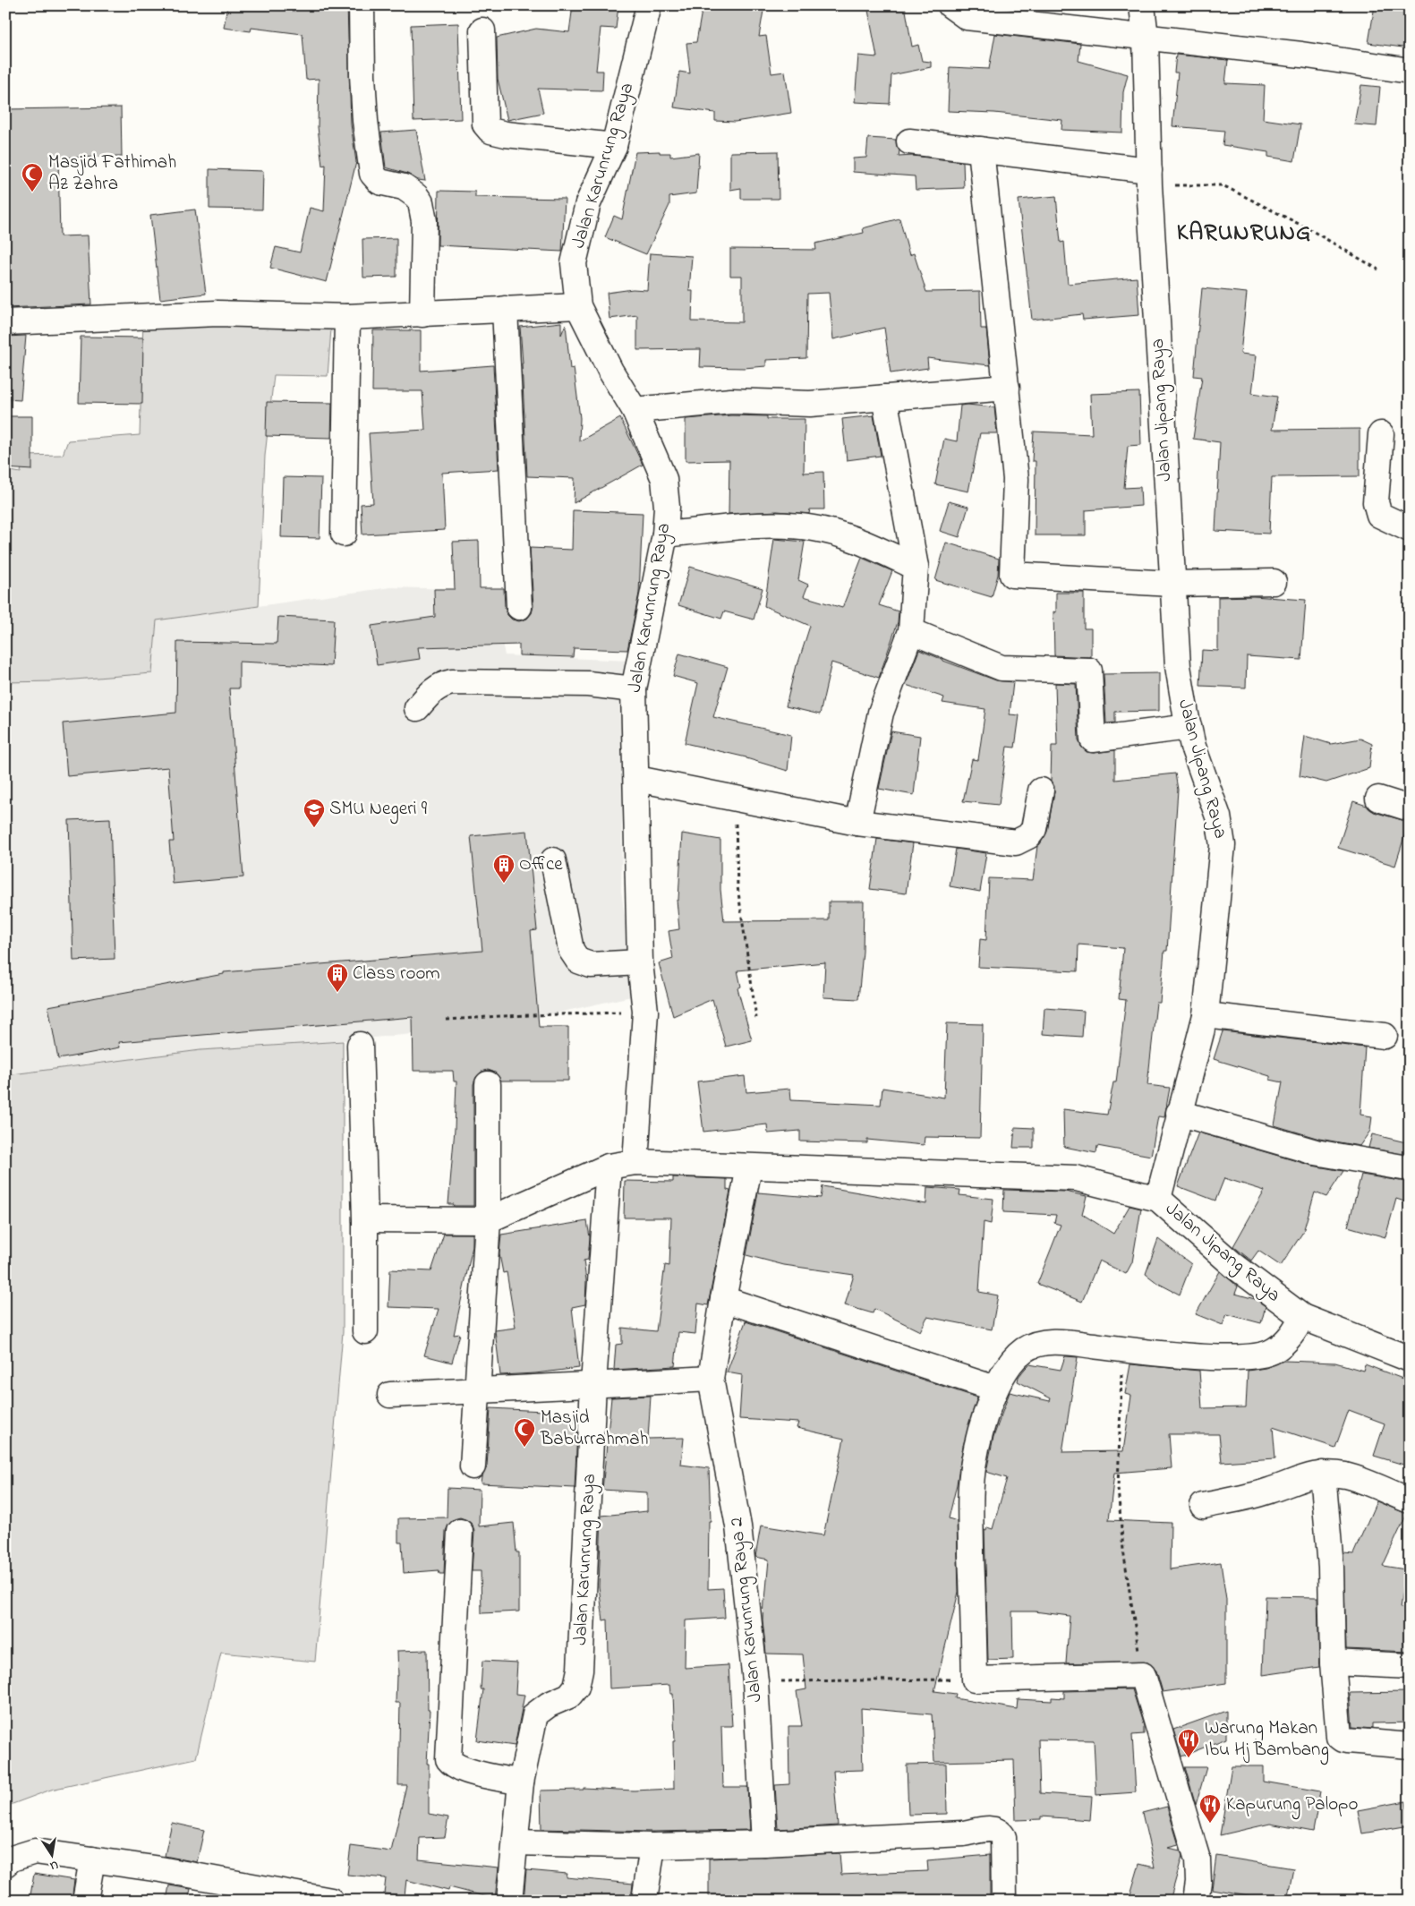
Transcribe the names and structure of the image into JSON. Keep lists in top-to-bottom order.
{
  "streets": {
    "street": ["Jalan Karunrung Raya", "Jalan Jipang Raya", "Jalan Karunrung Raya 2"]
  },
  "districts": ["KARUNRUNG"],
  "places": {
    "mosque": ["Masjid Fathimah Az Zahra", "Masjid Baburrahmah"],
    "school or university": ["SMU Negeri 9"],
    "building": ["Office", "Class room"],
    "restaurant": ["Warung Makan Ibu Hj Bambang", "Kapurung Palopo"]
  },
  "north": "bottom"
}
